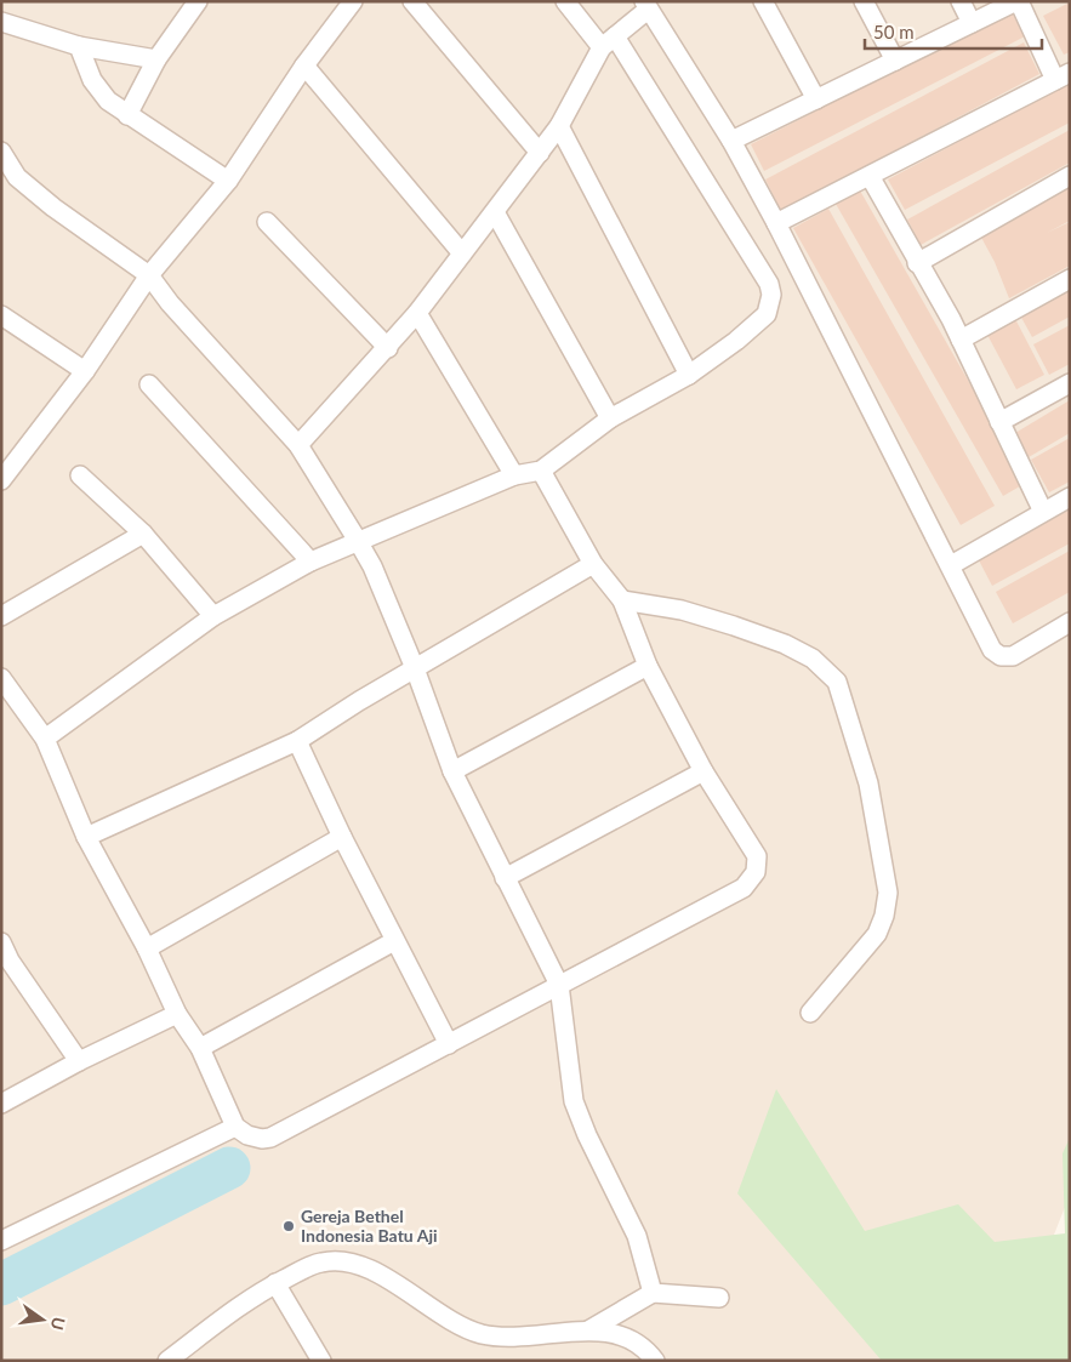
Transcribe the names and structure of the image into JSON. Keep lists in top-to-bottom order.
{
  "places": ["Gereja Bethel Indonesia Batu Aji"],
  "scale_bar": "50 m",
  "north": "right"
}
